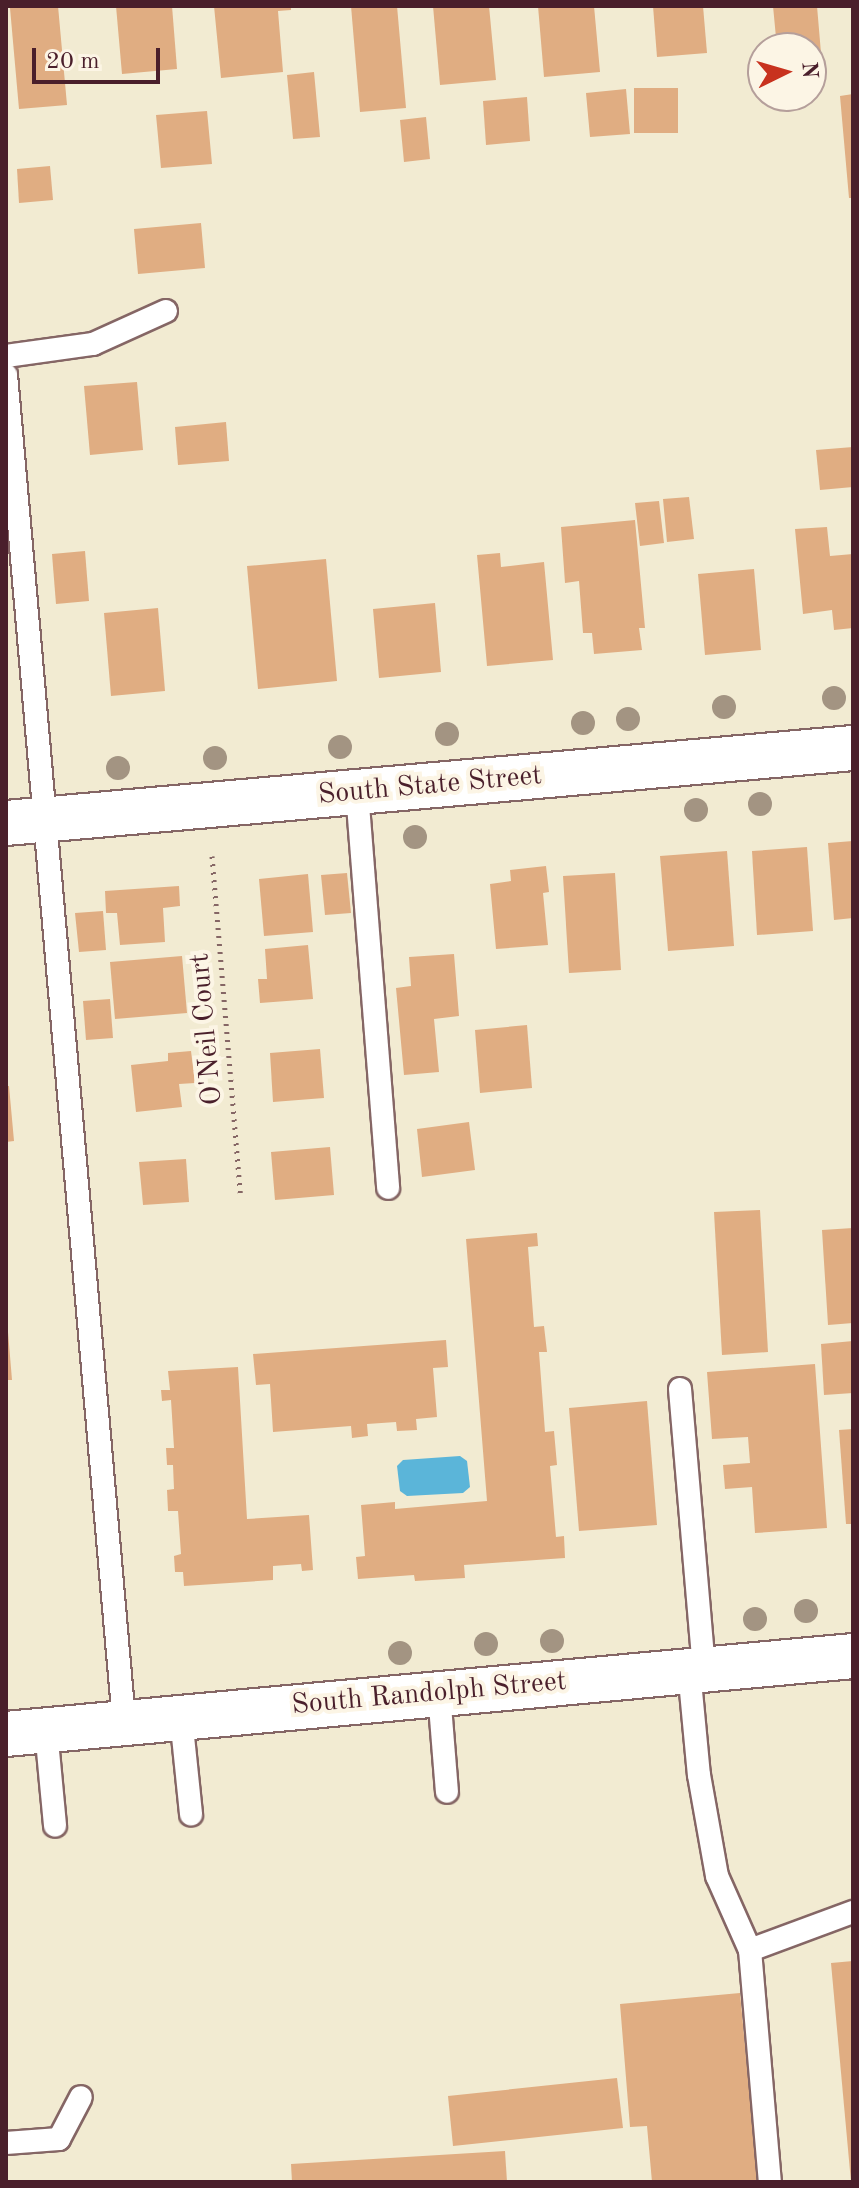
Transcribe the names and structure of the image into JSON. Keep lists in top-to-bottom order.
{
  "streets": {
    "main road": ["South State Street", "South Randolph Street"],
    "path": ["O'Neil Court"]
  },
  "scale_bar": "20 m",
  "north": "right"
}
